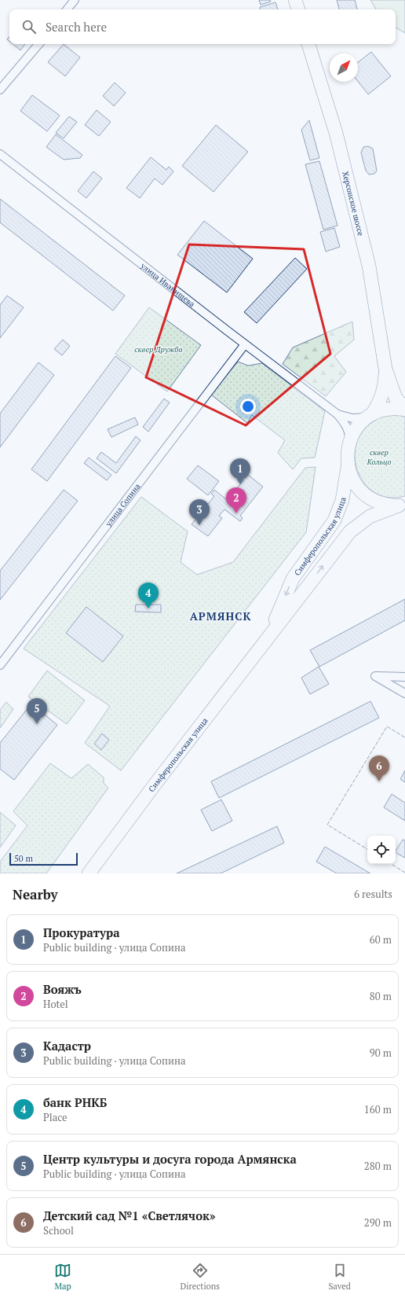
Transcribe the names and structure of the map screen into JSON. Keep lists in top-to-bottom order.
{
  "streets": {
    "highway": ["Херсонское шоссе", "Симферопольская улица"],
    "street": ["улица Иванищева", "улица Сопина"]
  },
  "crossings": [
    ["Херсонское шоссе", "улица Иванищева"],
    ["улица Иванищева", "улица Сопина"]
  ],
  "districts": ["АРМЯНСК"],
  "parks": ["сквер Дружба", "сквер Кольцо"],
  "scale_bar": "50 m",
  "north": "top right",
  "page": {
    "search": "Search here",
    "pins": [
      "1",
      "2",
      "3",
      "4",
      "5",
      "6"
    ],
    "scale": "50 m",
    "heading": ["Nearby", "6 results"],
    "list": [
      {
        "mark": "1",
        "name": "Прокуратура",
        "note": "Public building · улица Сопина",
        "value": "60 m"
      },
      {
        "mark": "2",
        "name": "Вояжъ",
        "note": "Hotel",
        "value": "80 m"
      },
      {
        "mark": "3",
        "name": "Кадастр",
        "note": "Public building · улица Сопина",
        "value": "90 m"
      },
      {
        "mark": "4",
        "name": "банк РНКБ",
        "note": "Place",
        "value": "160 m"
      },
      {
        "mark": "5",
        "name": "Центр культуры и досуга города Армянска",
        "note": "Public building · улица Сопина",
        "value": "280 m"
      },
      {
        "mark": "6",
        "name": "Детский сад №1 «Светлячок»",
        "note": "School",
        "value": "290 m"
      }
    ],
    "nav": ["Map", "Directions", "Saved"]
  }
}
